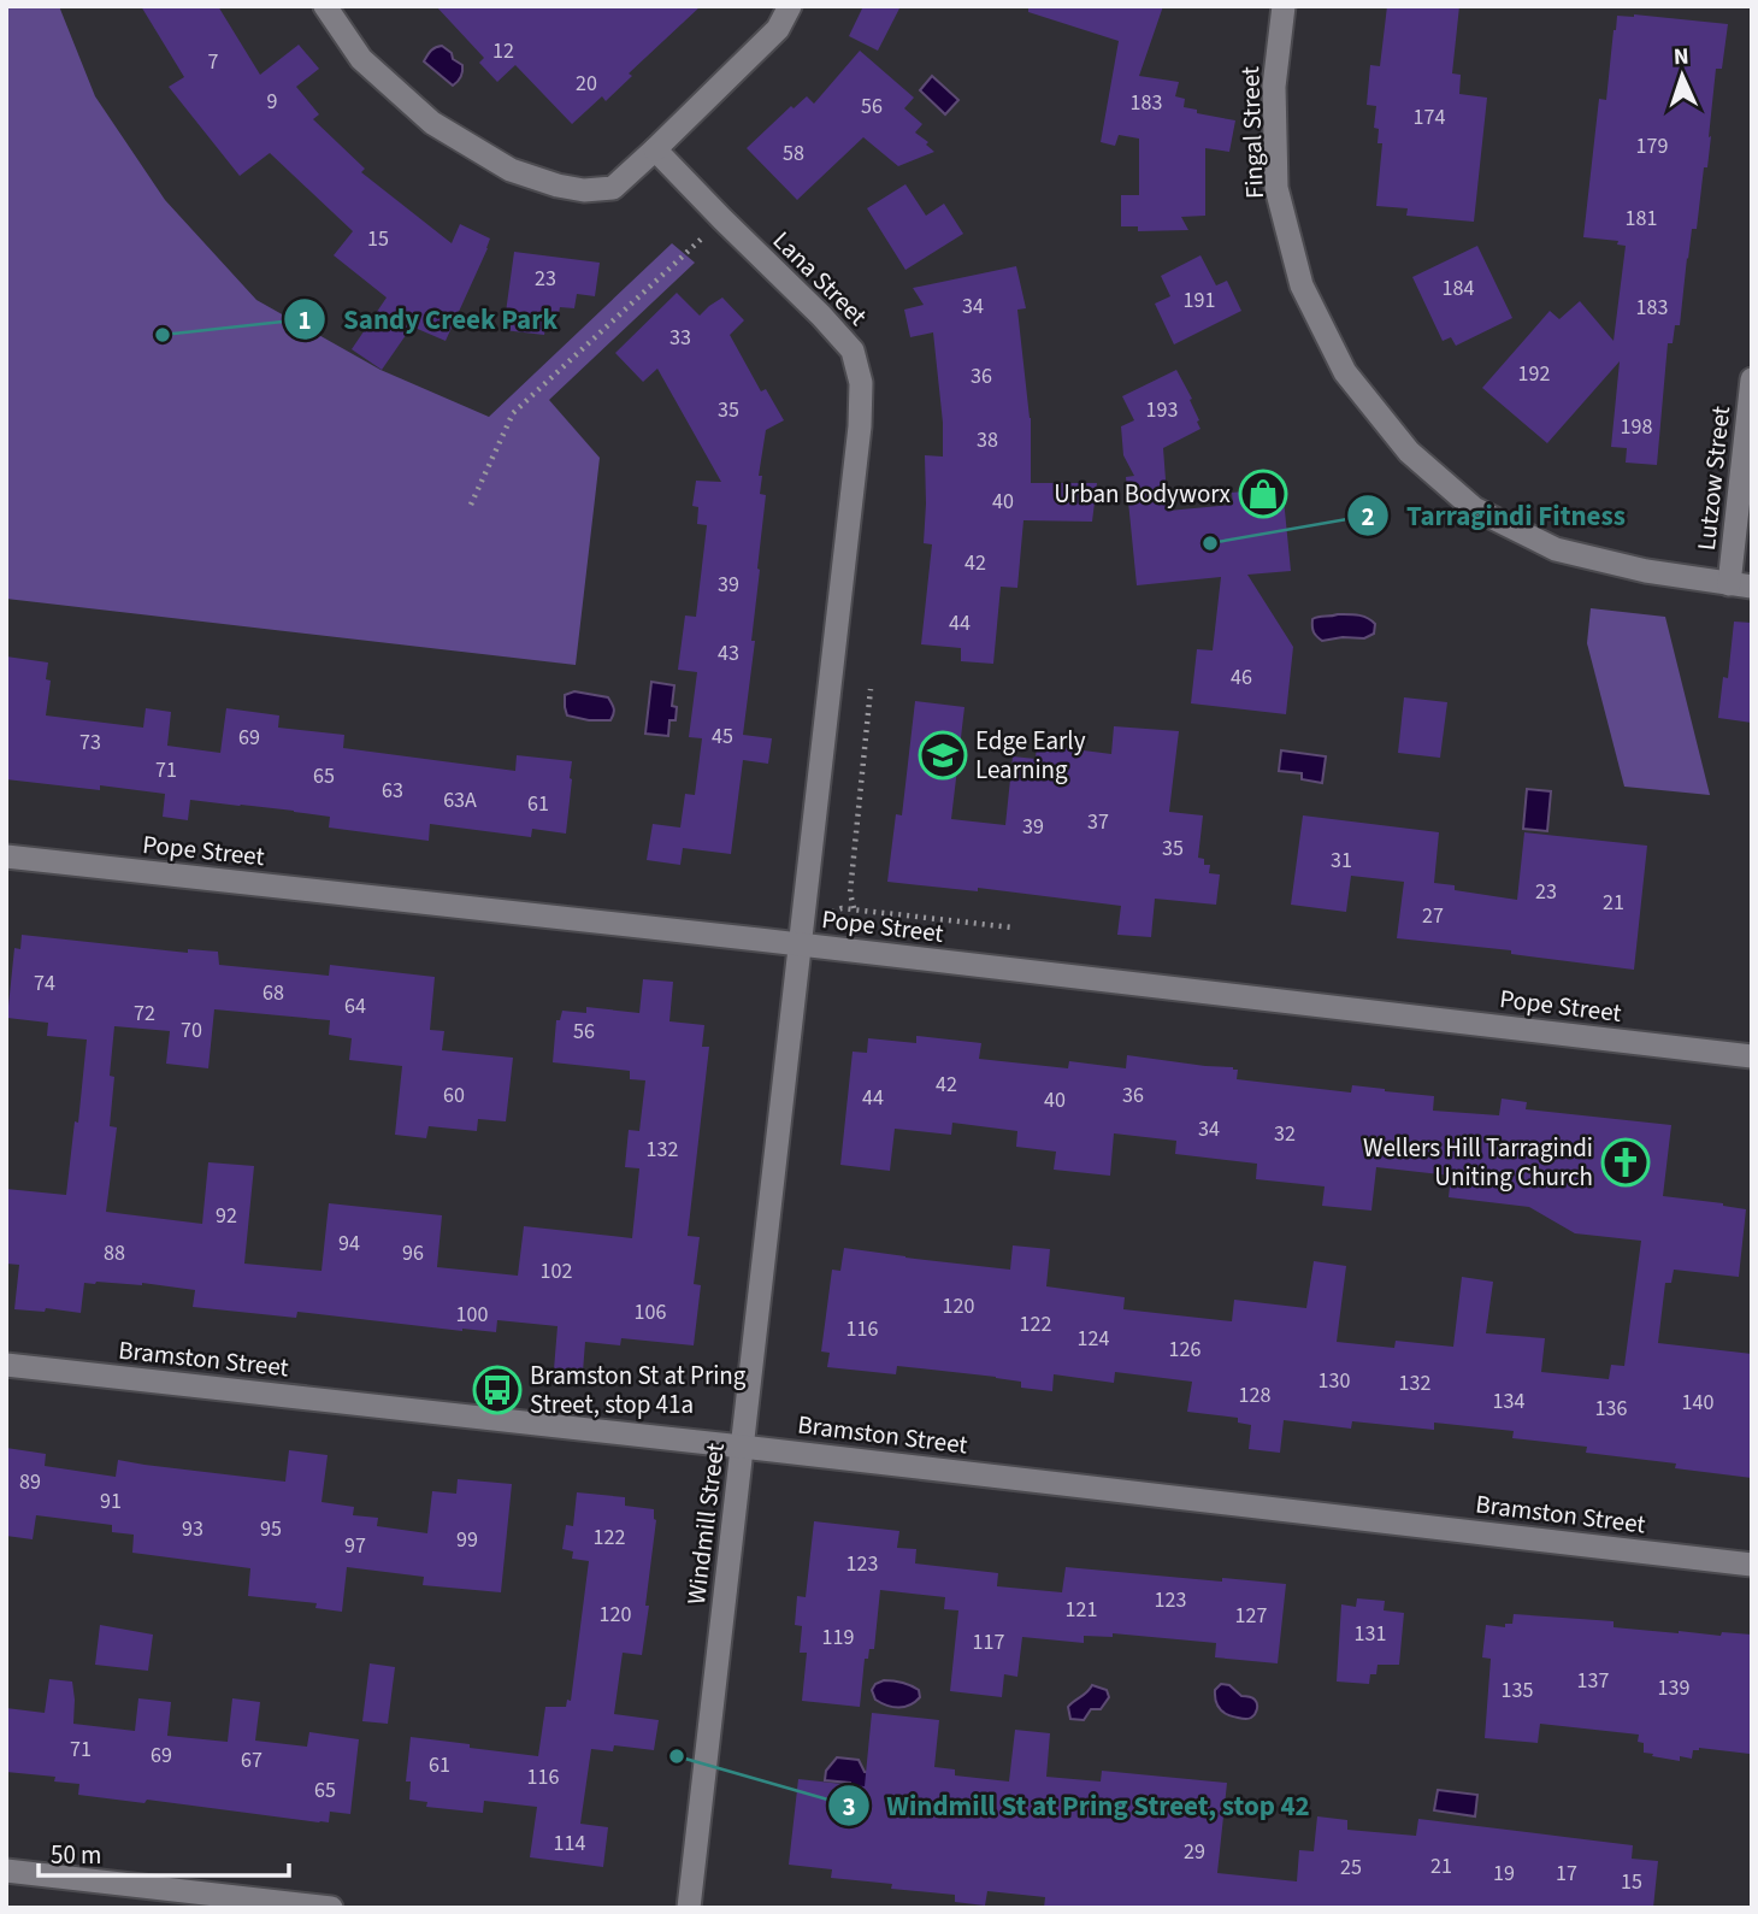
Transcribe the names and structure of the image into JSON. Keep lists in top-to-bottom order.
{
  "streets": {
    "street": [
      "Fingal Street",
      "Lana Street",
      "Lutzow Street",
      "Pope Street",
      "Bramston Street",
      "Windmill Street"
    ]
  },
  "crossings": [
    ["Fingal Street", "Lutzow Street"],
    ["Lana Street", "Pope Street"],
    ["Lana Street", "Windmill Street"],
    ["Pope Street", "Windmill Street"],
    ["Bramston Street", "Windmill Street"]
  ],
  "places": {
    "other": ["Sandy Creek Park", "Tarragindi Fitness", "Windmill St at Pring Street, stop 42"],
    "shop": ["Urban Bodyworx"],
    "school or university": ["Edge Early Learning"],
    "church": ["Wellers Hill Tarragindi Uniting Church"],
    "bus stop": ["Bramston St at Pring Street, stop 41a"]
  },
  "house_numbers": [
    "12",
    "7",
    "20",
    "9",
    "183",
    "56",
    "174",
    "179",
    "58",
    "181",
    "15",
    "23",
    "184",
    "191",
    "34",
    "183",
    "33",
    "192",
    "36",
    "35",
    "193",
    "198",
    "38",
    "40",
    "42",
    "39",
    "44",
    "43",
    "46",
    "45",
    "69",
    "73",
    "71",
    "65",
    "63",
    "63A",
    "61",
    "37",
    "39",
    "35",
    "31",
    "23",
    "21",
    "27",
    "74",
    "68",
    "64",
    "72",
    "70",
    "56",
    "42",
    "60",
    "36",
    "44",
    "40",
    "34",
    "32",
    "132",
    "92",
    "94",
    "88",
    "96",
    "102",
    "120",
    "106",
    "100",
    "122",
    "116",
    "124",
    "126",
    "130",
    "132",
    "128",
    "134",
    "140",
    "136",
    "89",
    "91",
    "93",
    "95",
    "122",
    "99",
    "97",
    "123",
    "123",
    "121",
    "120",
    "127",
    "131",
    "119",
    "117",
    "137",
    "139",
    "135",
    "71",
    "69",
    "67",
    "61",
    "116",
    "65",
    "114",
    "29",
    "21",
    "25",
    "19",
    "17",
    "15"
  ],
  "scale_bar": "50 m",
  "north": "top"
}
